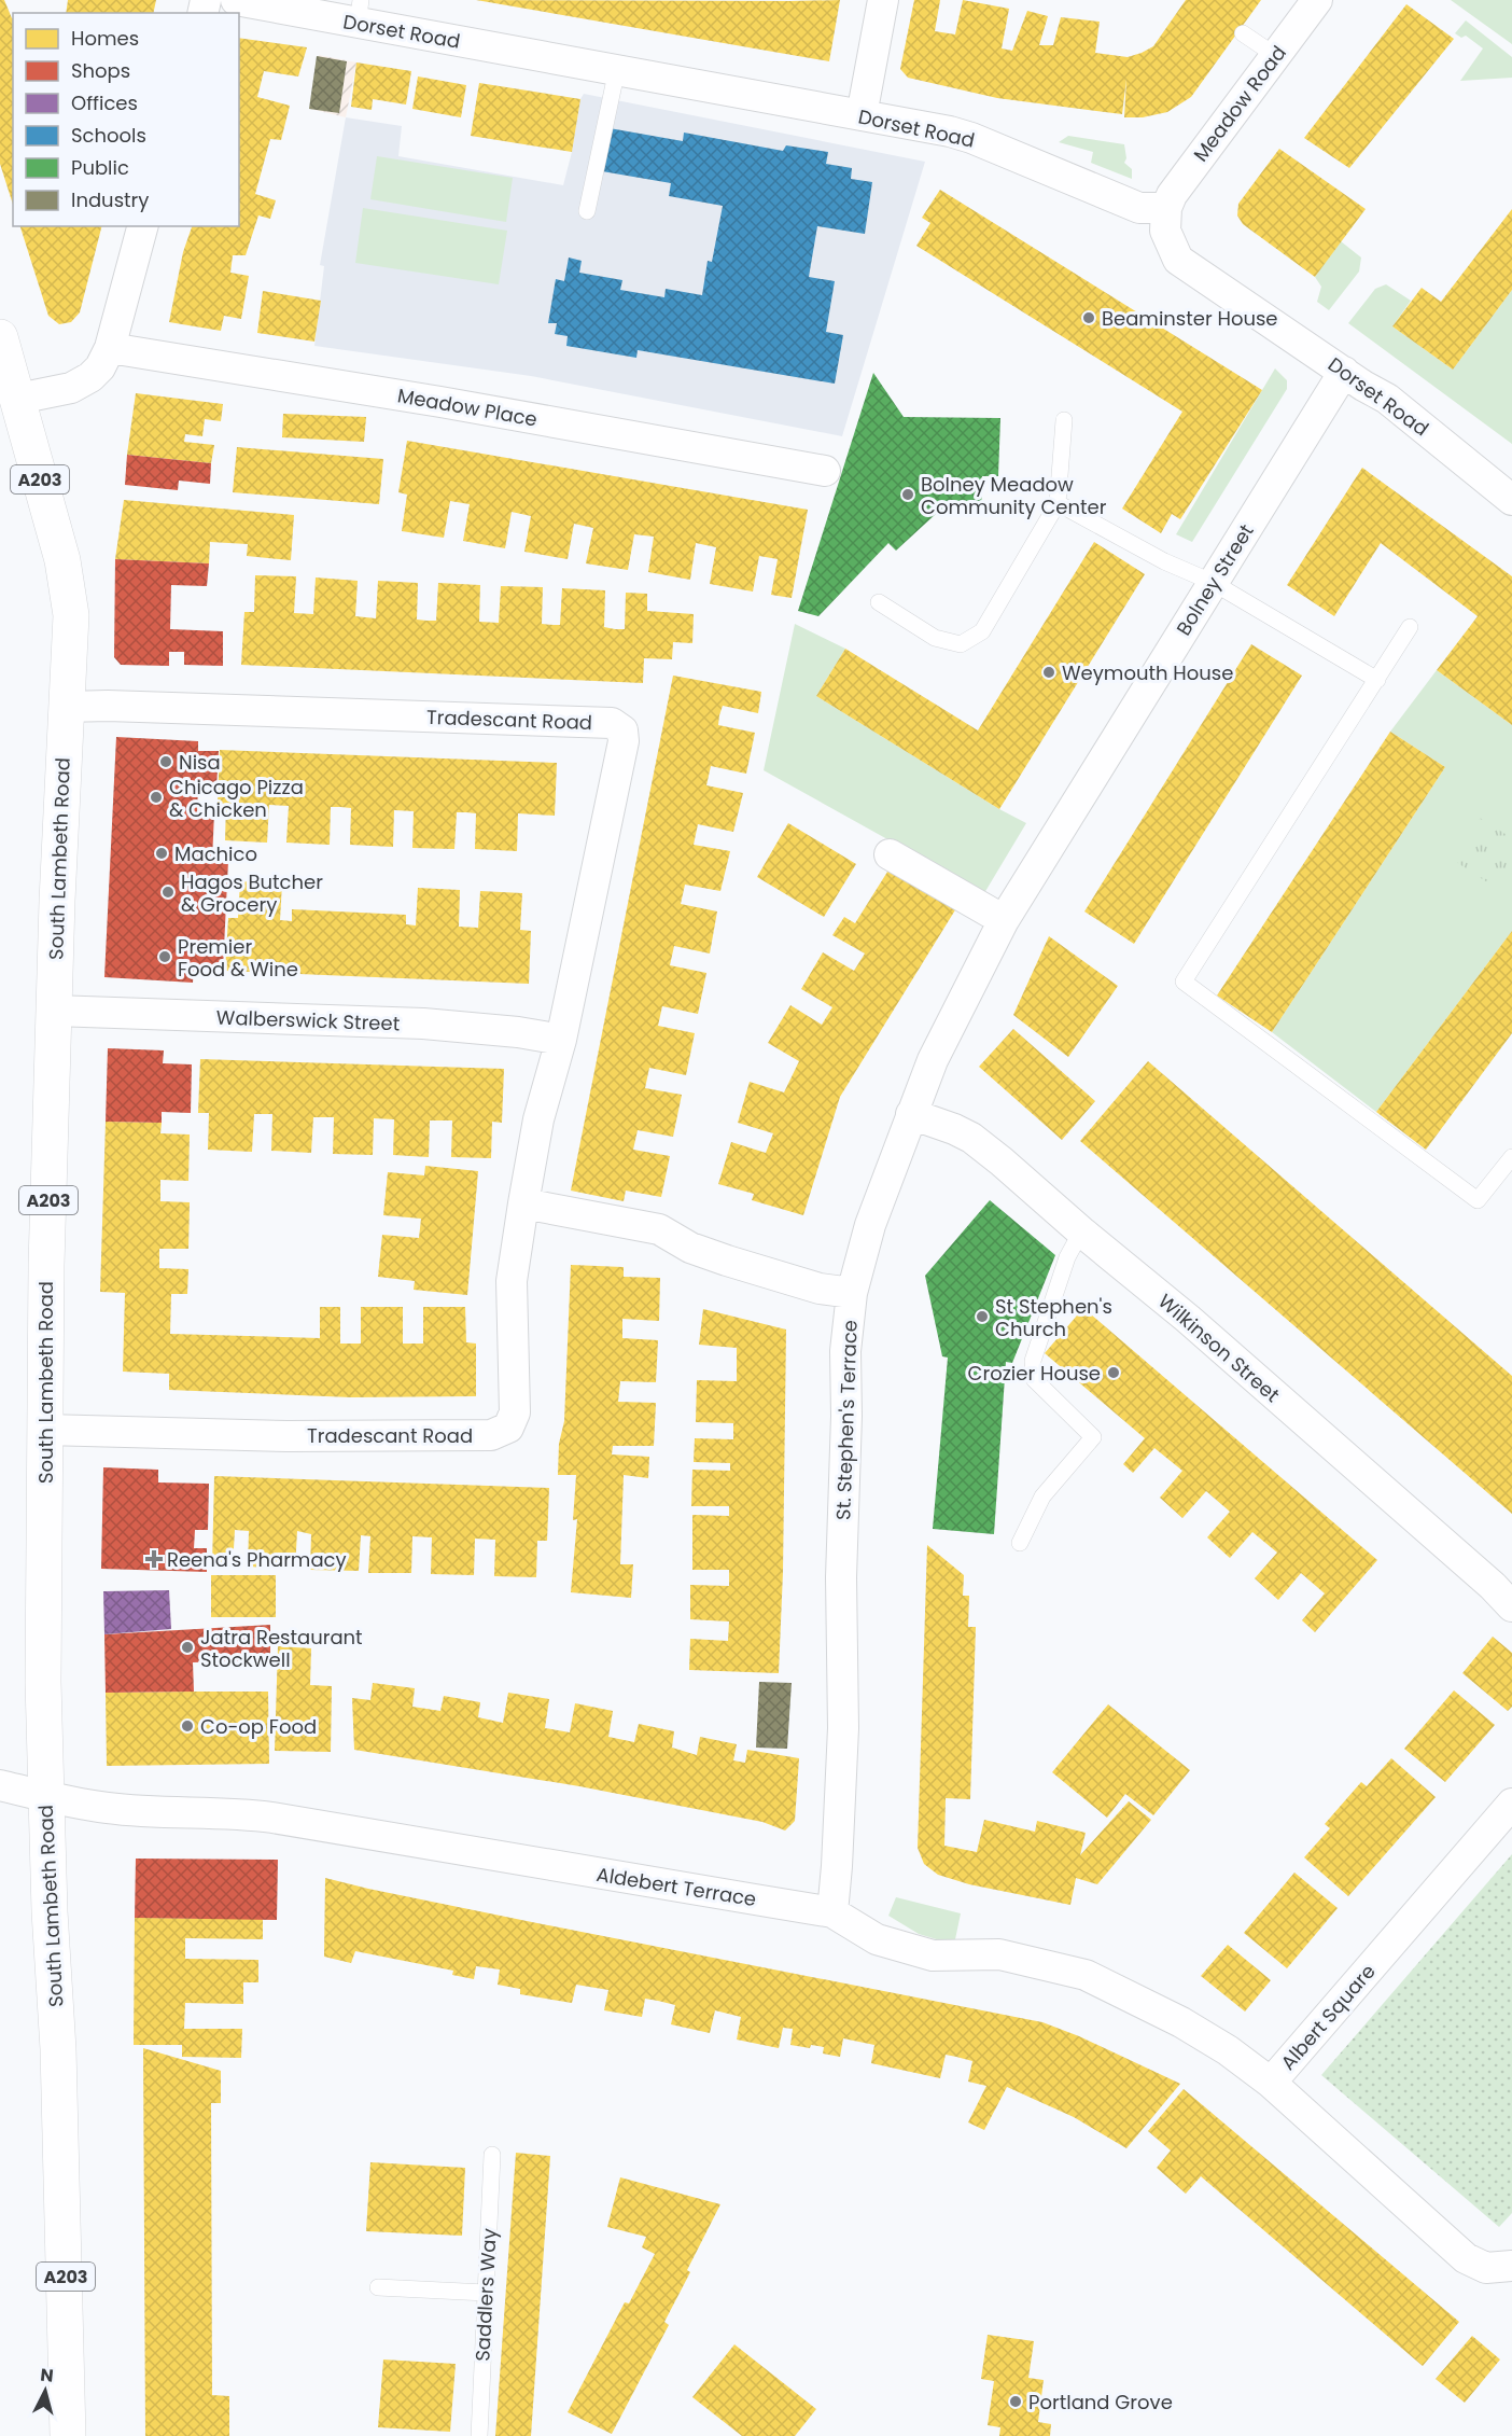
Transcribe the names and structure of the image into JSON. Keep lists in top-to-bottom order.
{
  "streets": {
    "highway": ["A203", "South Lambeth Road"],
    "street": [
      "Dorset Road",
      "Meadow Road",
      "Meadow Place",
      "Bolney Street",
      "Tradescant Road",
      "Walberswick Street",
      "Wilkinson Street",
      "St. Stephen's Terrace",
      "Aldebert Terrace",
      "Albert Square"
    ],
    "lane": ["Saddlers Way"]
  },
  "crossings": [
    ["Dorset Road", "Meadow Road"],
    ["Dorset Road", "Bolney Street"],
    ["Bolney Street", "St. Stephen's Terrace"],
    ["Tradescant Road", "South Lambeth Road"],
    ["Tradescant Road", "Walberswick Street"],
    ["South Lambeth Road", "Walberswick Street"],
    ["South Lambeth Road", "Aldebert Terrace"],
    ["Wilkinson Street", "St. Stephen's Terrace"],
    ["St. Stephen's Terrace", "Aldebert Terrace"],
    ["Aldebert Terrace", "Albert Square"]
  ],
  "places": {
    "other": [
      "Beaminster House",
      "Bolney Meadow Community Center",
      "Weymouth House",
      "Nisa",
      "Chicago Pizza & Chicken",
      "Machico",
      "Hagos Butcher & Grocery",
      "Premier Food & Wine",
      "St Stephen's Church",
      "Crozier House",
      "Jatra Restaurant Stockwell",
      "Co-op Food",
      "Portland Grove"
    ],
    "health": ["Reena's Pharmacy"]
  },
  "legend": [
    "Homes",
    "Shops",
    "Offices",
    "Schools",
    "Public",
    "Industry"
  ],
  "north": "top"
}
